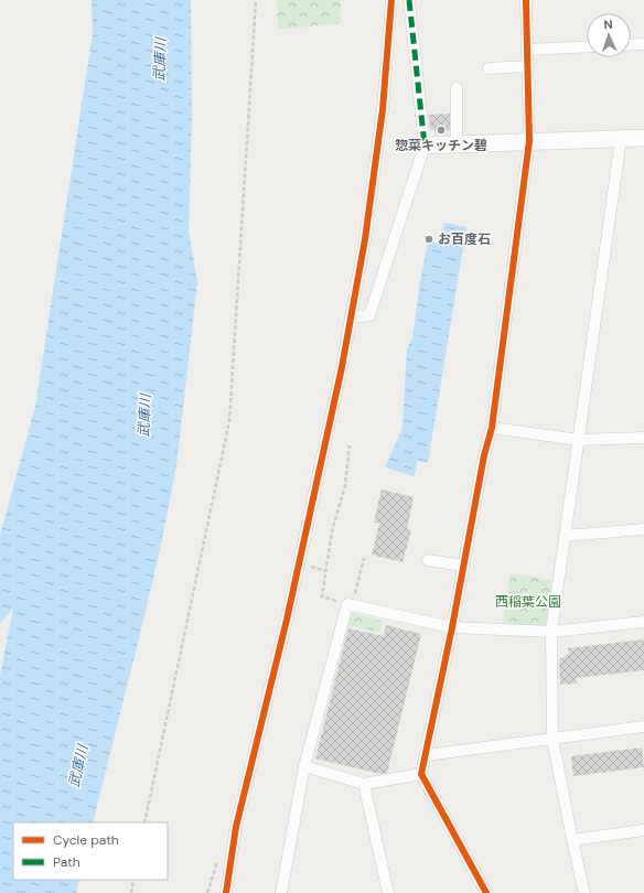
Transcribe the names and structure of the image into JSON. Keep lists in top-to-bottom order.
{
  "water": ["武庫川"],
  "parks": ["西稲葉公園"],
  "places": ["惣菜キッチン碧", "お百度石"],
  "legend": ["Cycle path", "Path"],
  "north": "top"
}
